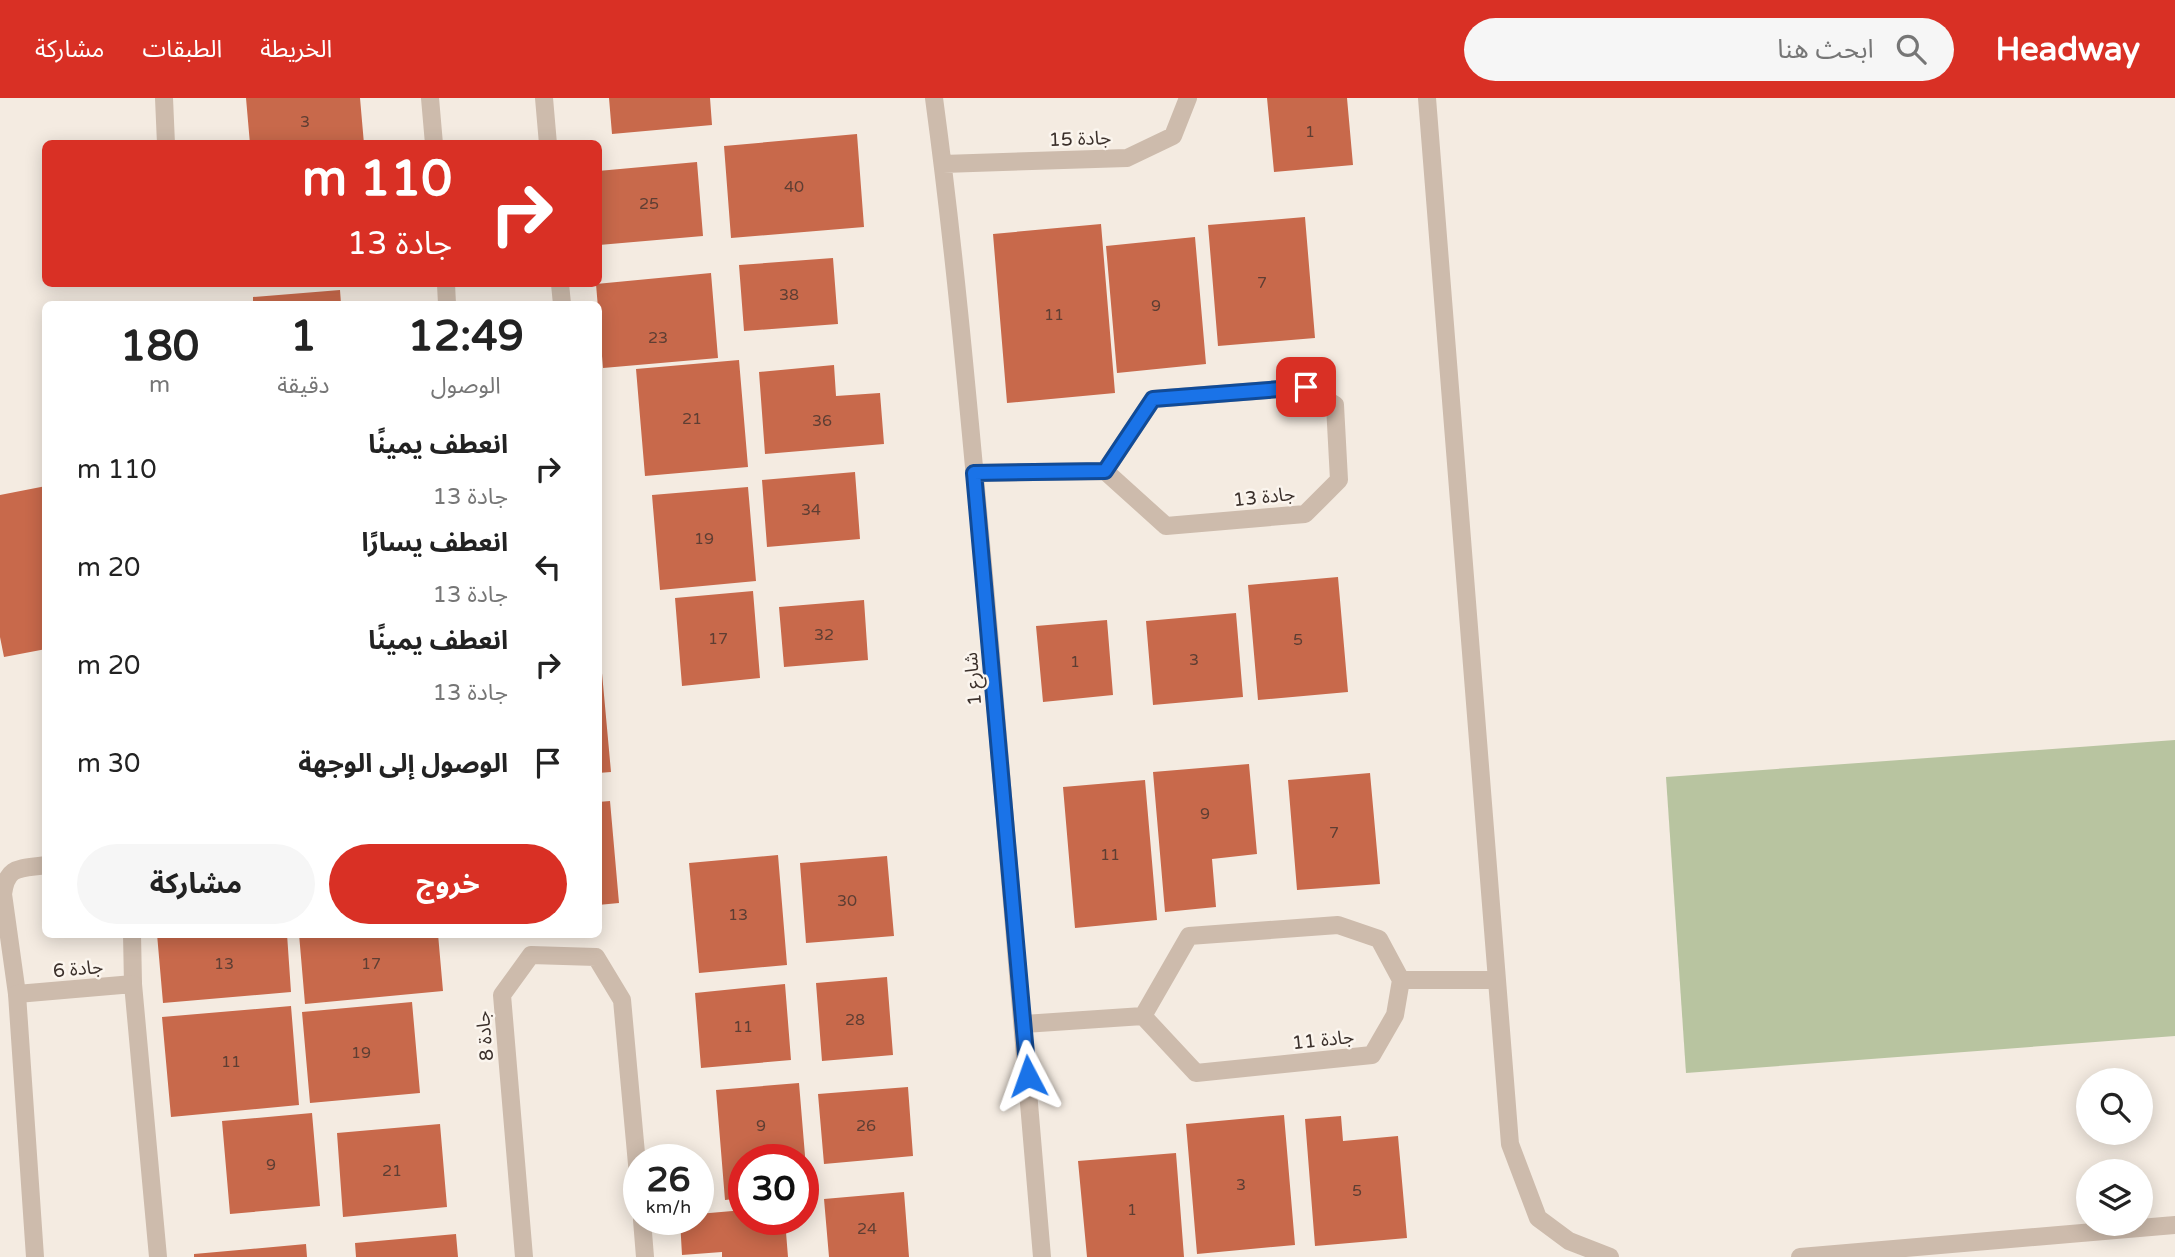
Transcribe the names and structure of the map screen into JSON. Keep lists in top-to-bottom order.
{
  "streets": {
    "street": [
      "جادة 15",
      "جادة 13",
      "شارع 1",
      "جادة 6",
      "جادة 8",
      "جادة 11"
    ]
  },
  "crossings": [
    ["جادة 15", "شارع 1"]
  ],
  "house_numbers": [
    "3",
    "1",
    "40",
    "25",
    "7",
    "38",
    "9",
    "11",
    "23",
    "21",
    "36",
    "34",
    "19",
    "32",
    "17",
    "5",
    "3",
    "1",
    "9",
    "7",
    "11",
    "30",
    "13",
    "13",
    "17",
    "28",
    "11",
    "19",
    "11",
    "9",
    "26",
    "9",
    "21",
    "3",
    "5",
    "1",
    "24"
  ],
  "page": {
    "header": "Headway",
    "search": "ابحث هنا",
    "nav": ["الخريطة", "الطبقات", "مشاركة"],
    "turn": ["110 m", "جادة 13"],
    "eta": [
      "12:49",
      "الوصول",
      "1",
      "دقيقة",
      "180",
      "m"
    ],
    "list": [
      {
        "name": "انعطف يمينًا",
        "note": "جادة 13",
        "value": "110 m"
      },
      {
        "name": "انعطف يسارًا",
        "note": "جادة 13",
        "value": "20 m"
      },
      {
        "name": "انعطف يمينًا",
        "note": "جادة 13",
        "value": "20 m"
      },
      {
        "name": "الوصول إلى الوجهة",
        "value": "30 m"
      }
    ],
    "buttons": ["خروج", "مشاركة"],
    "speed": "26 km/h",
    "limit": "30"
  }
}
